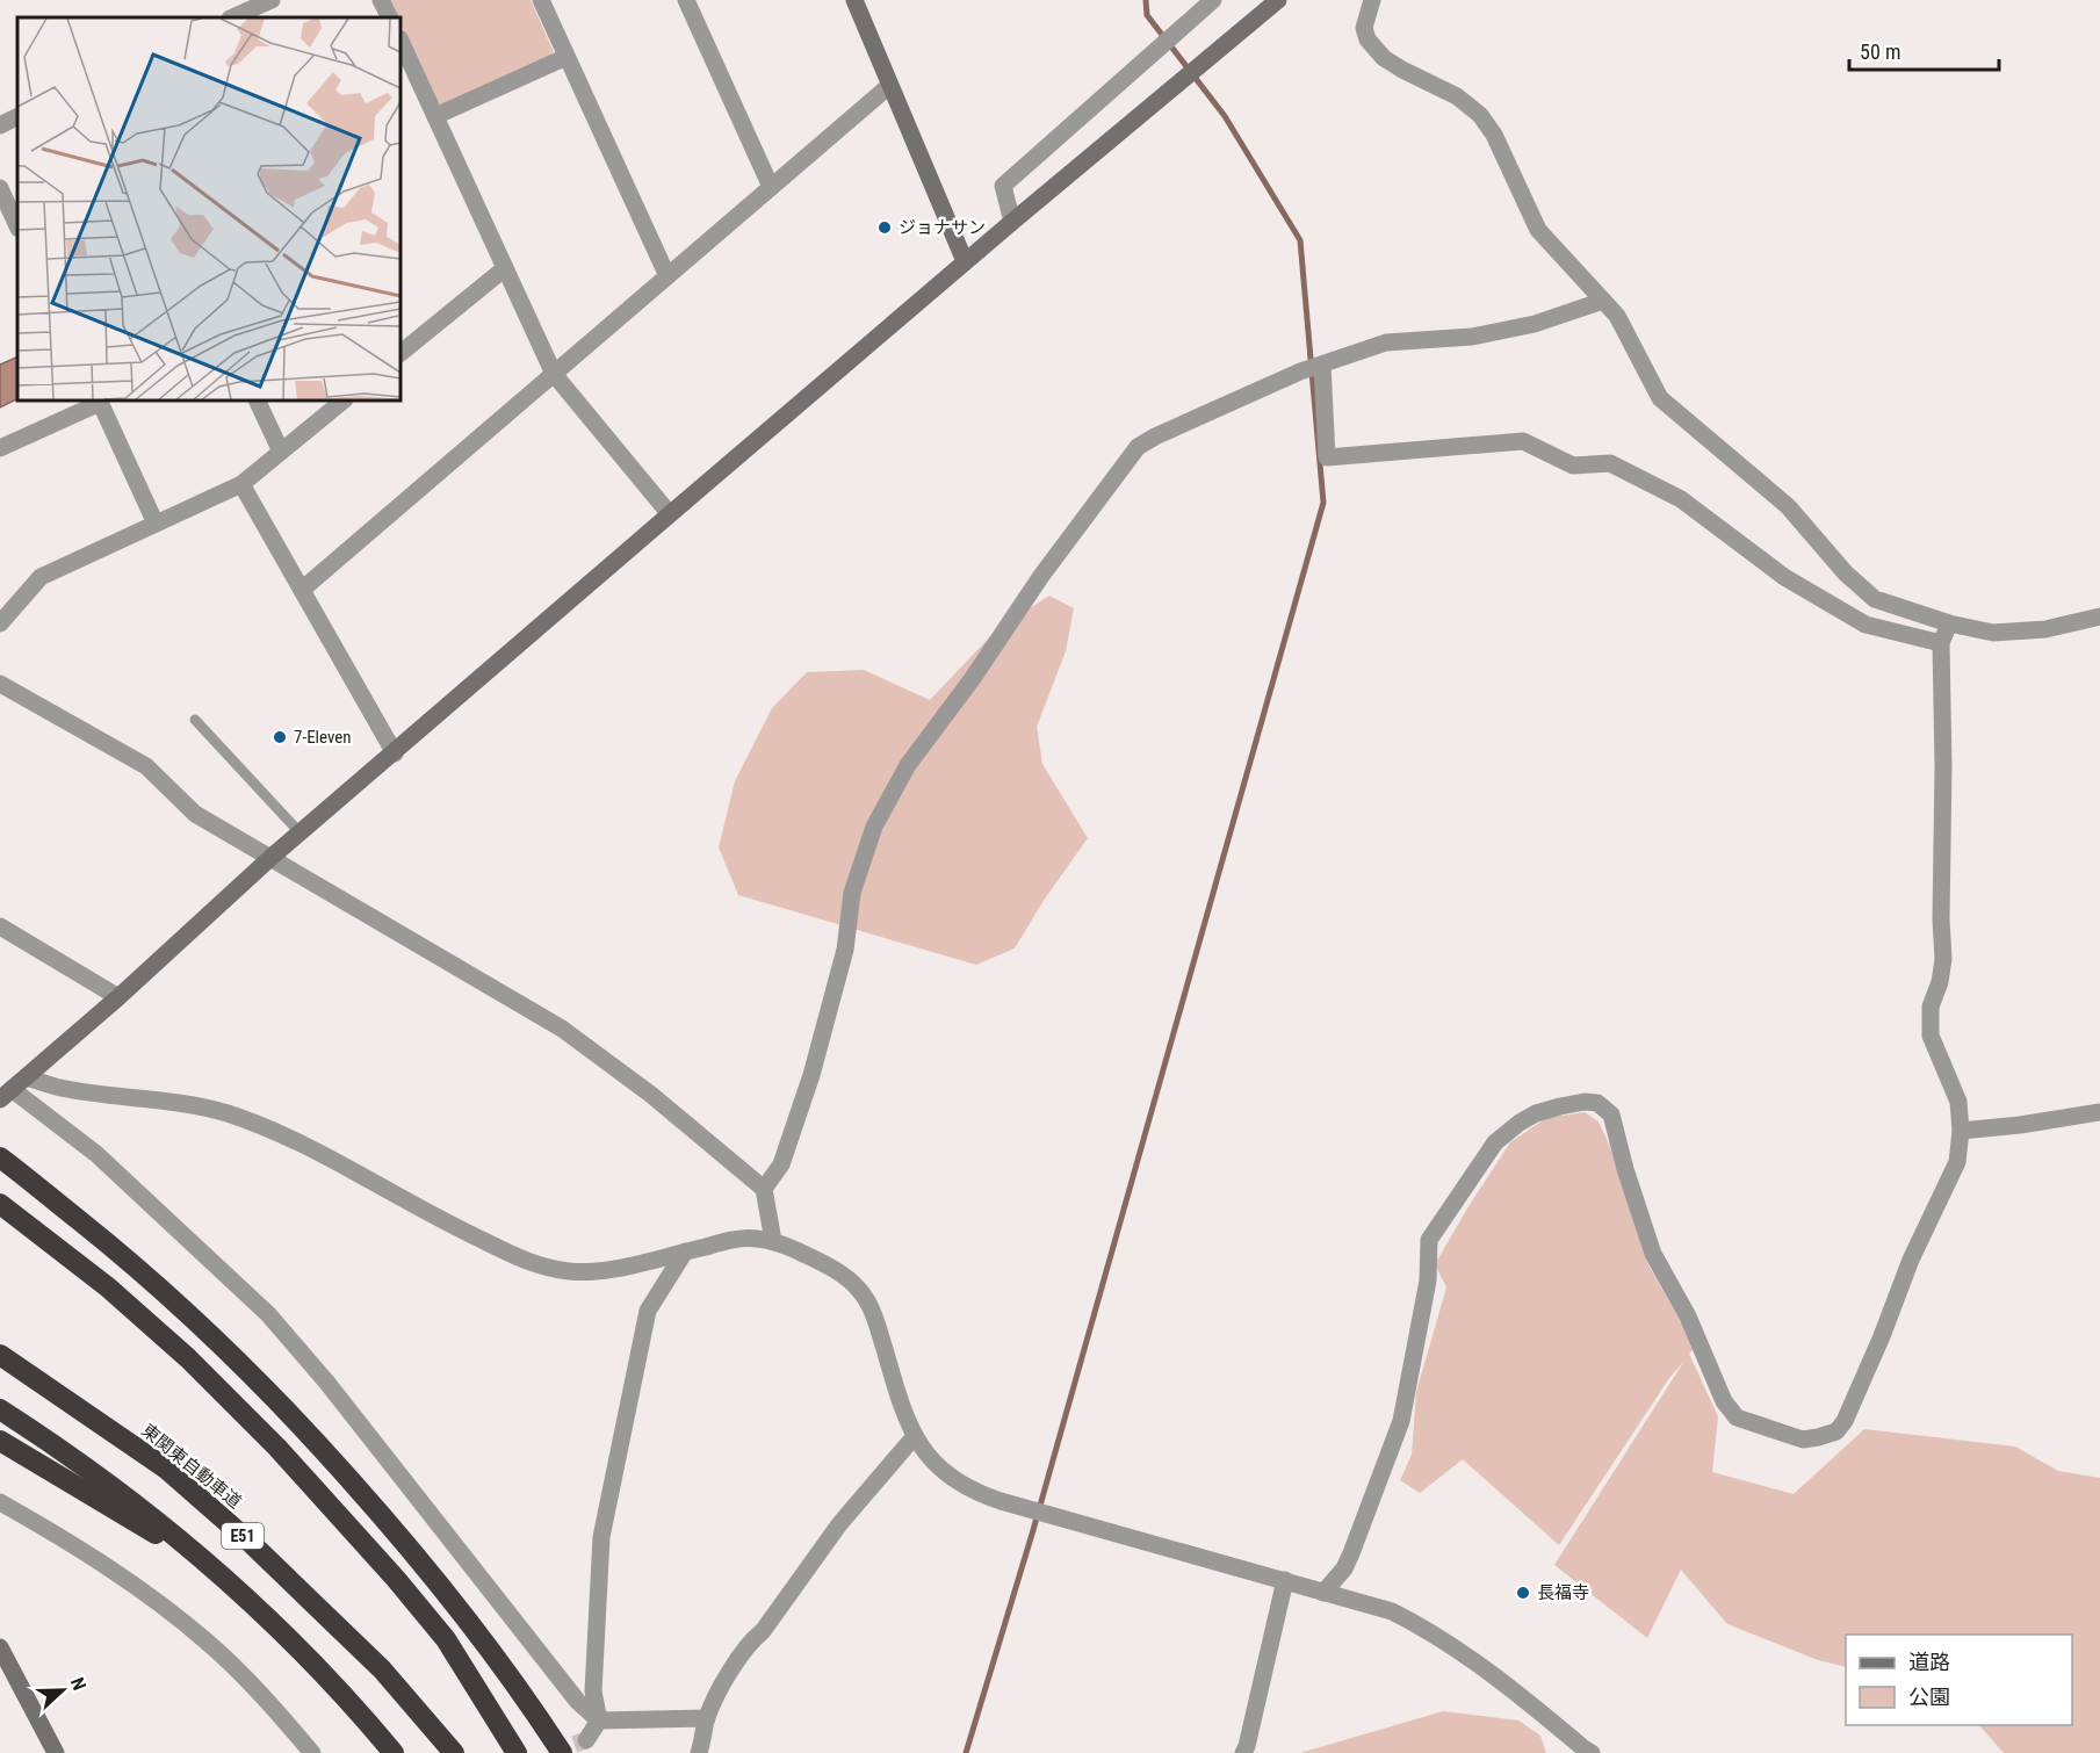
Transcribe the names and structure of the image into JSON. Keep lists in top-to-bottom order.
{
  "streets": {
    "highway": ["東関東自動車道", "E51"]
  },
  "places": ["ジョナサン", "7-Eleven", "長福寺"],
  "legend": ["道路", "公園"],
  "scale_bar": "50 m",
  "north": "right"
}
